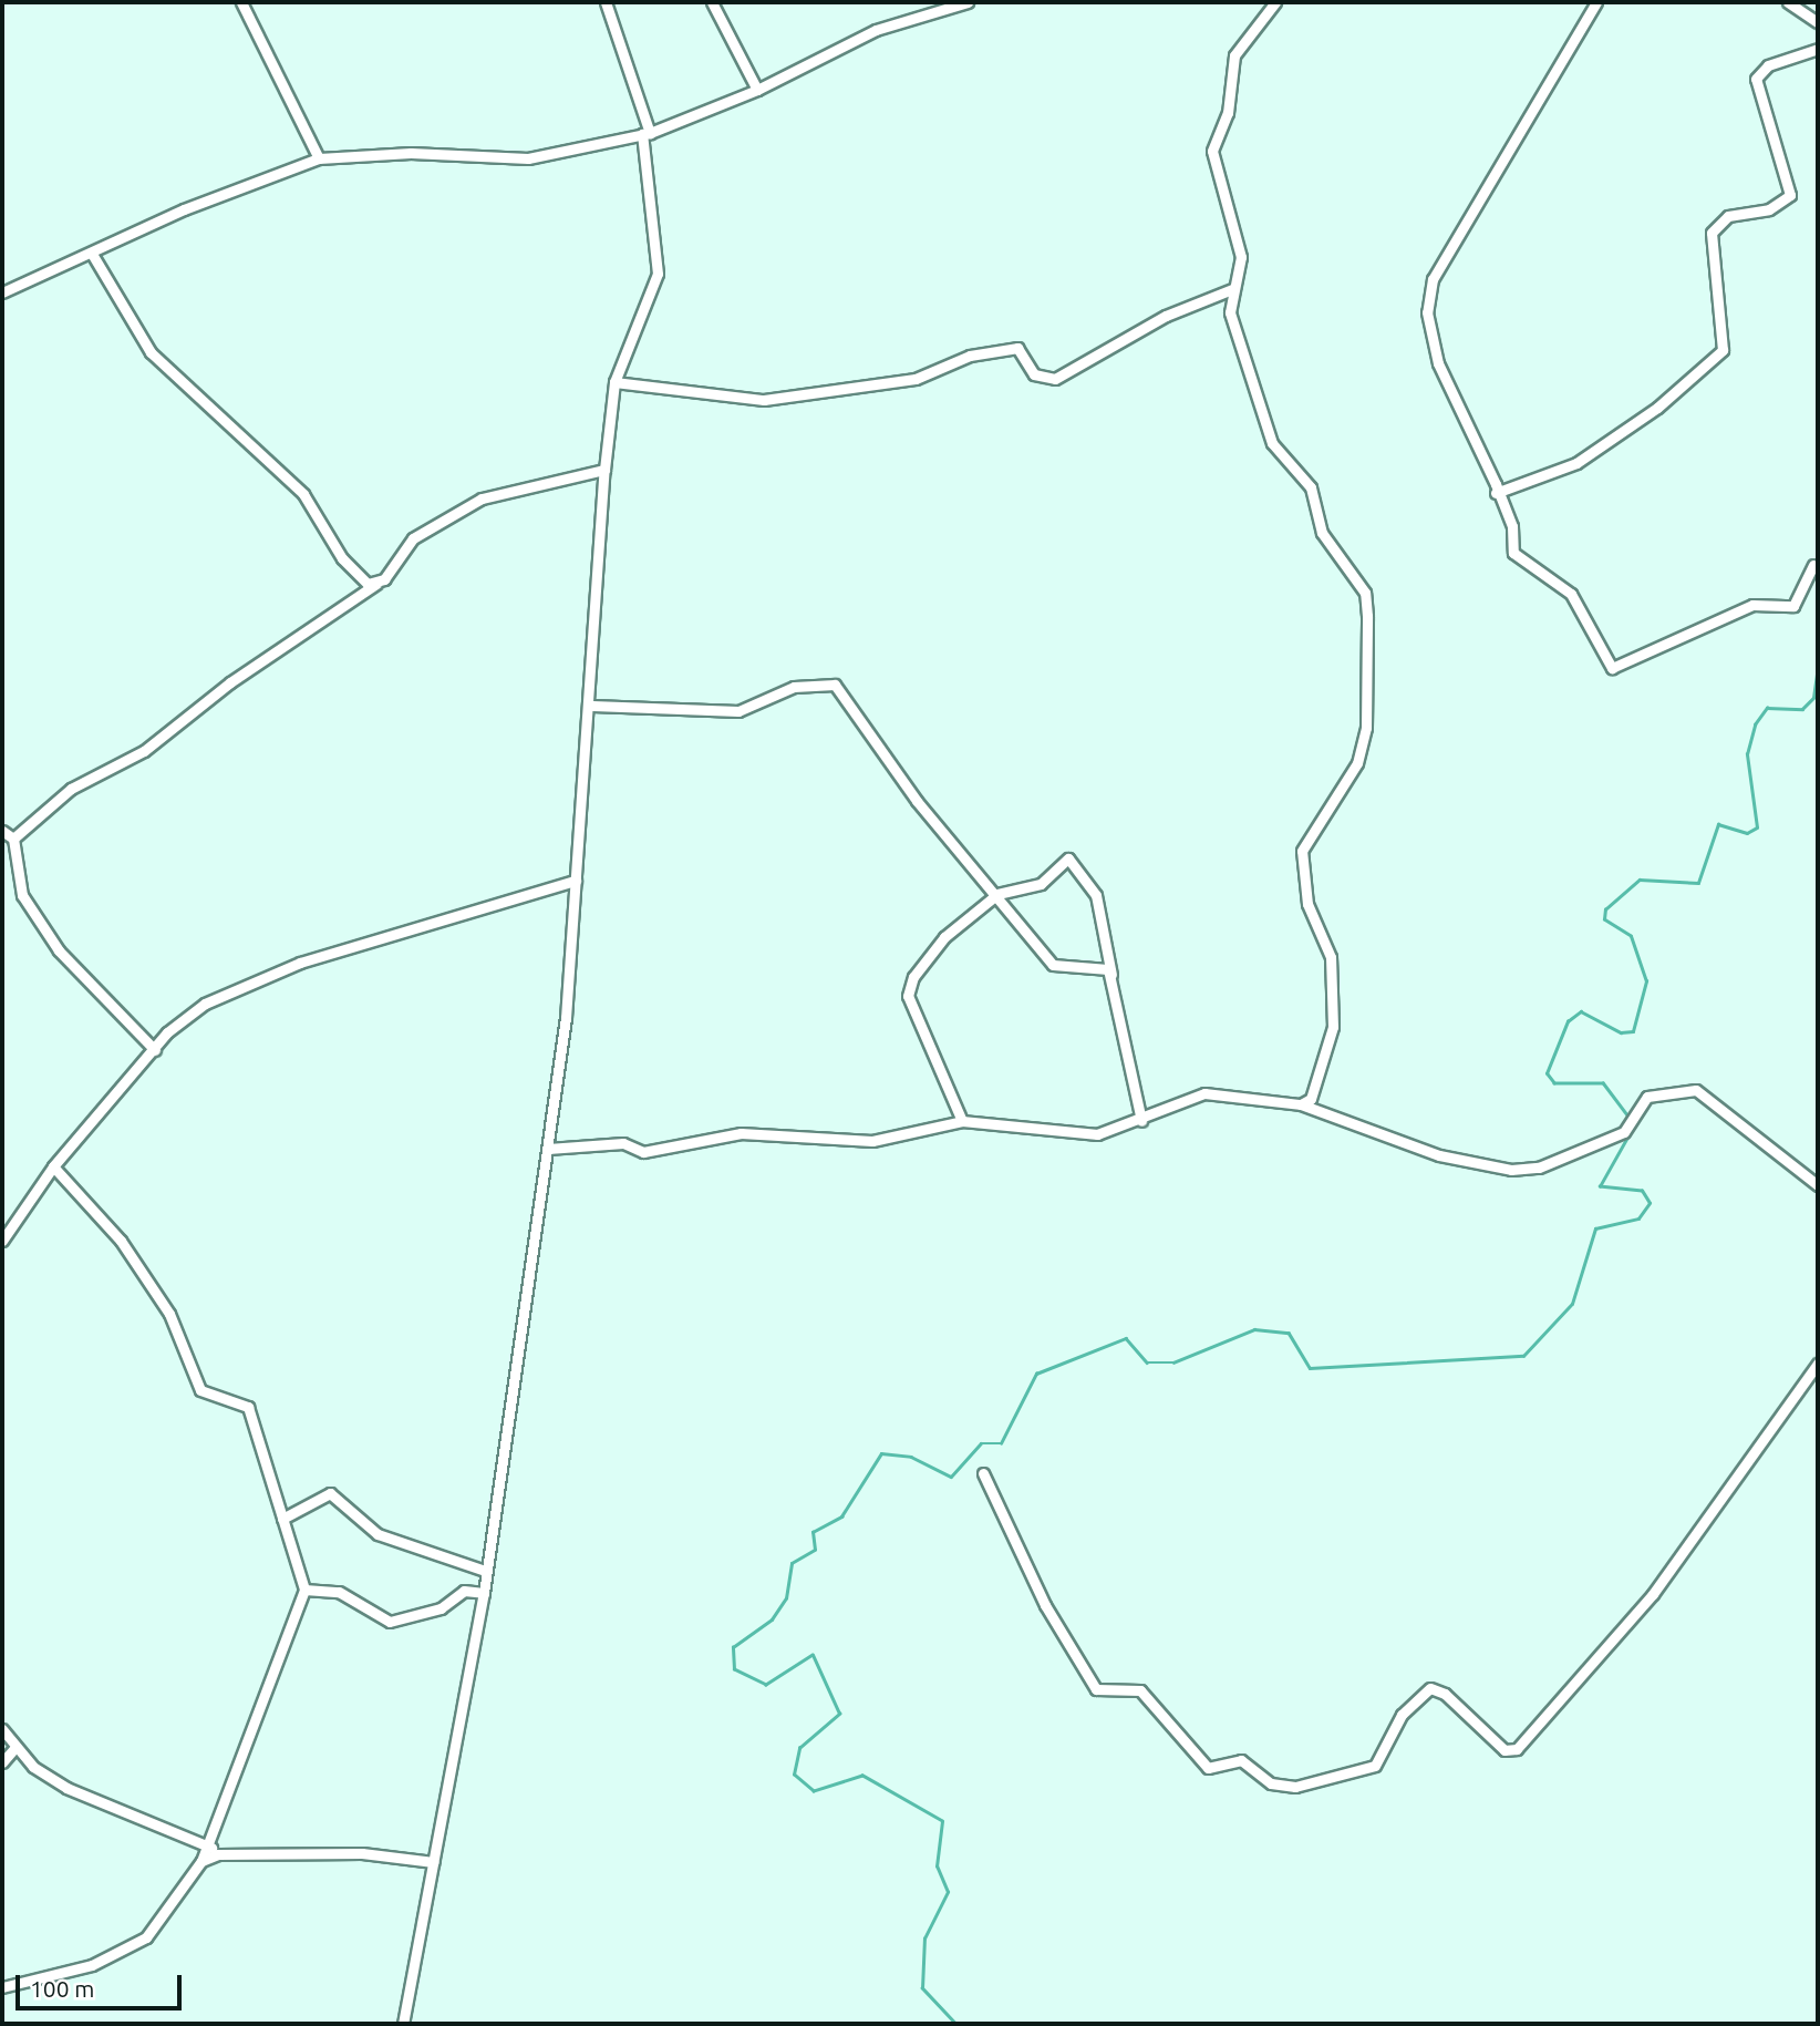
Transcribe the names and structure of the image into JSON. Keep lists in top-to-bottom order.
{
  "scale_bar": "100 m"
}
